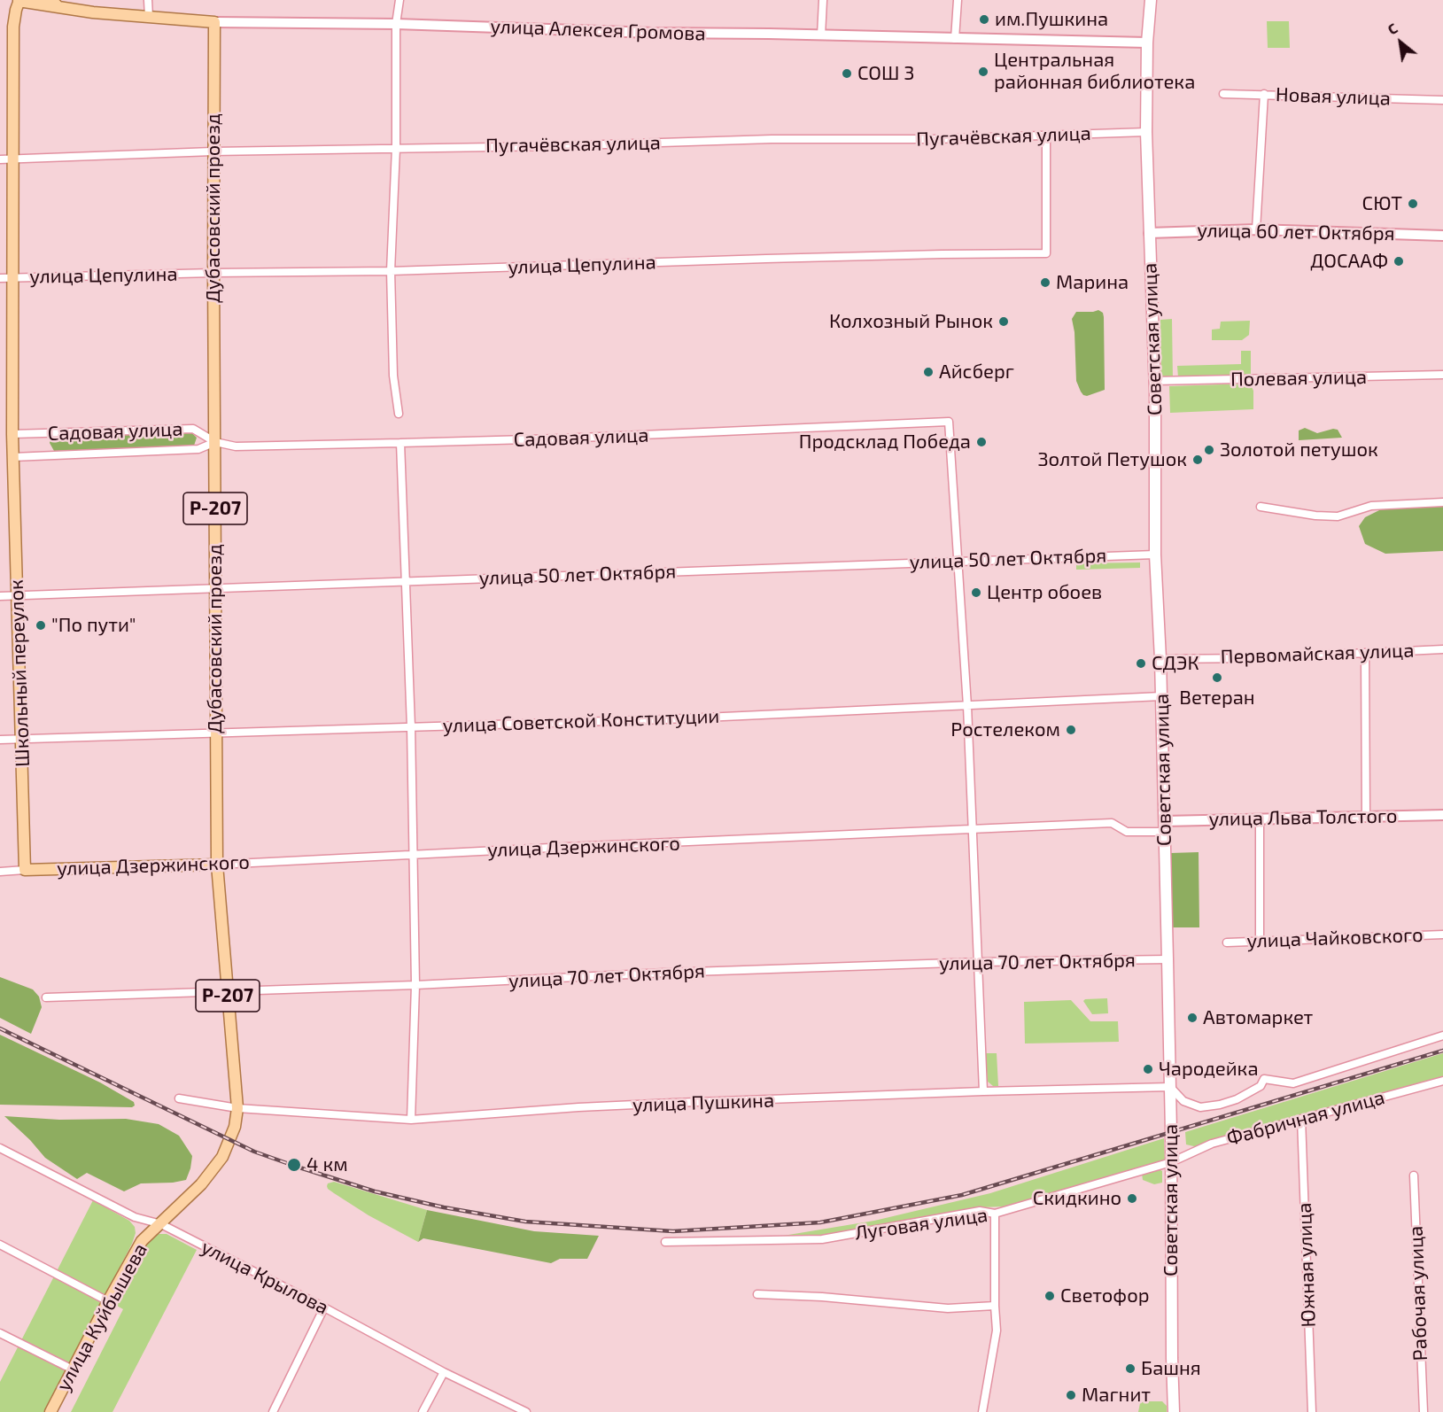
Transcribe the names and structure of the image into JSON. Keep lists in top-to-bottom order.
{
  "streets": {
    "main road": [
      "улица Алексея Громова",
      "Дубасовский проезд",
      "Советская улица",
      "Р-207",
      "Школьный переулок",
      "улица Дзержинского",
      "улица Куйбышева"
    ],
    "street": [
      "Новая улица",
      "Пугачёвская улица",
      "улица 60 лет Октября",
      "улица Цепулина",
      "Полевая улица",
      "Садовая улица",
      "улица 50 лет Октября",
      "Первомайская улица",
      "улица Советской Конституции",
      "улица Льва Толстого",
      "улица Чайковского",
      "улица 70 лет Октября",
      "улица Пушкина",
      "Фабричная улица",
      "Луговая улица",
      "Южная улица",
      "улица Крылова",
      "Рабочая улица"
    ]
  },
  "crossings": [
    ["улица Алексея Громова", "Дубасовский проезд"],
    ["улица Алексея Громова", "Советская улица"],
    ["улица Алексея Громова", "Школьный переулок"],
    ["Пугачёвская улица", "Дубасовский проезд"],
    ["Пугачёвская улица", "улица Цепулина"],
    ["Пугачёвская улица", "Советская улица"],
    ["Пугачёвская улица", "Школьный переулок"],
    ["Дубасовский проезд", "улица Цепулина"],
    ["Дубасовский проезд", "Садовая улица"],
    ["Дубасовский проезд", "улица 50 лет Октября"],
    ["Дубасовский проезд", "улица Советской Конституции"],
    ["Дубасовский проезд", "улица Дзержинского"],
    ["Дубасовский проезд", "улица 70 лет Октября"],
    ["Дубасовский проезд", "улица Пушкина"],
    ["Дубасовский проезд", "улица Куйбышева"],
    ["улица 60 лет Октября", "Советская улица"],
    ["улица Цепулина", "Школьный переулок"],
    ["Советская улица", "Полевая улица"],
    ["Советская улица", "улица 50 лет Октября"],
    ["Советская улица", "Первомайская улица"],
    ["Советская улица", "улица Советской Конституции"],
    ["Советская улица", "улица Льва Толстого"],
    ["Советская улица", "улица Дзержинского"],
    ["Советская улица", "улица 70 лет Октября"],
    ["Советская улица", "улица Пушкина"],
    ["Советская улица", "Фабричная улица"],
    ["Советская улица", "Луговая улица"],
    ["Садовая улица", "улица 50 лет Октября"],
    ["Садовая улица", "Школьный переулок"],
    ["улица 50 лет Октября", "Школьный переулок"],
    ["Школьный переулок", "улица Советской Конституции"],
    ["Школьный переулок", "улица Дзержинского"],
    ["улица Льва Толстого", "улица Дзержинского"],
    ["Фабричная улица", "Луговая улица"],
    ["Фабричная улица", "Южная улица"],
    ["улица Крылова", "улица Куйбышева"]
  ],
  "places": [
    "им.Пушкина",
    "Центральная районная библиотека",
    "СОШ 3",
    "СЮТ",
    "ДОСААФ",
    "Марина",
    "Колхозный Рынок",
    "Айсберг",
    "Продсклад Победа",
    "Золотой петушок",
    "Золтой Петушок",
    "Центр обоев",
    "\"По пути\"",
    "СДЭК",
    "Ветеран",
    "Ростелеком",
    "Автомаркет",
    "Чародейка",
    "4 км",
    "Скидкино",
    "Светофор",
    "Башня",
    "Магнит"
  ],
  "north": "top left"
}
